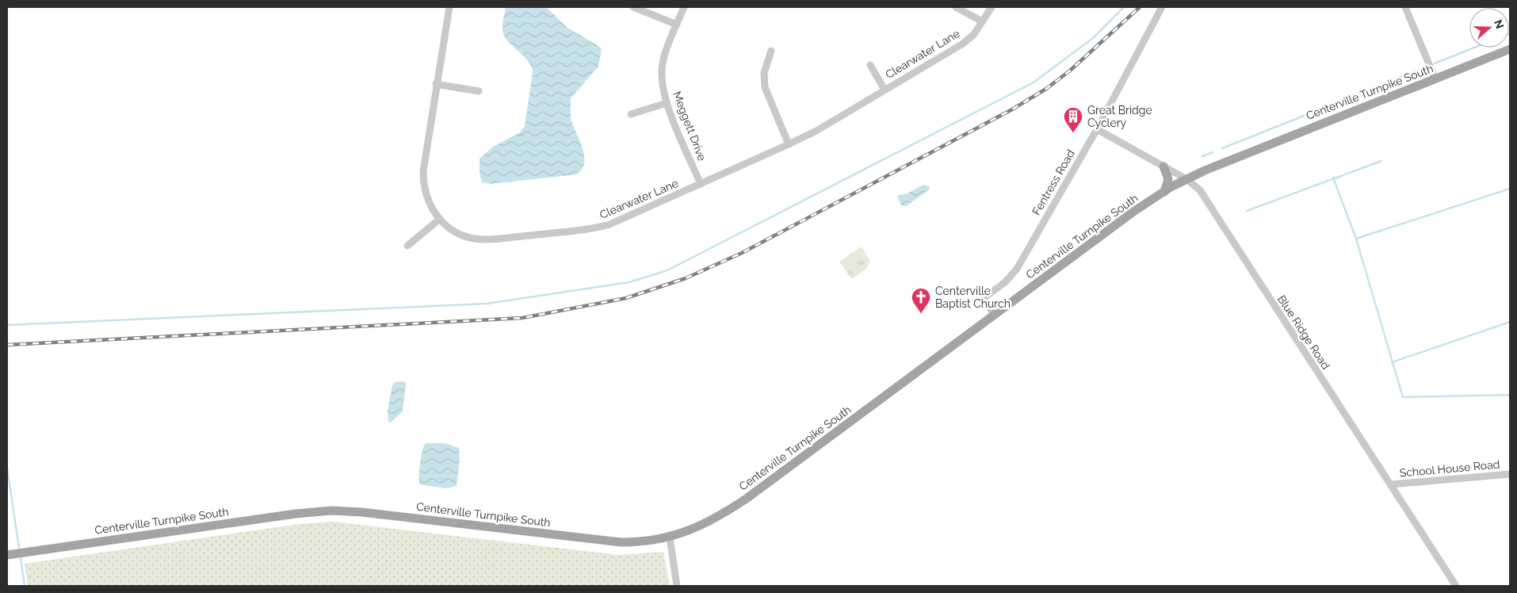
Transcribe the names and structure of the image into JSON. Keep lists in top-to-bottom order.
{
  "streets": {
    "main road": ["Centerville Turnpike South"],
    "street": [
      "Clearwater Lane",
      "Meggett Drive",
      "Fentress Road",
      "Blue Ridge Road",
      "School House Road"
    ]
  },
  "crossings": [
    ["Clearwater Lane", "Meggett Drive"],
    ["Centerville Turnpike South", "Fentress Road"],
    ["Centerville Turnpike South", "Blue Ridge Road"],
    ["Fentress Road", "Blue Ridge Road"],
    ["Blue Ridge Road", "School House Road"]
  ],
  "places": {
    "building": ["Great Bridge Cyclery"],
    "church": ["Centerville Baptist Church"]
  },
  "north": "right"
}
